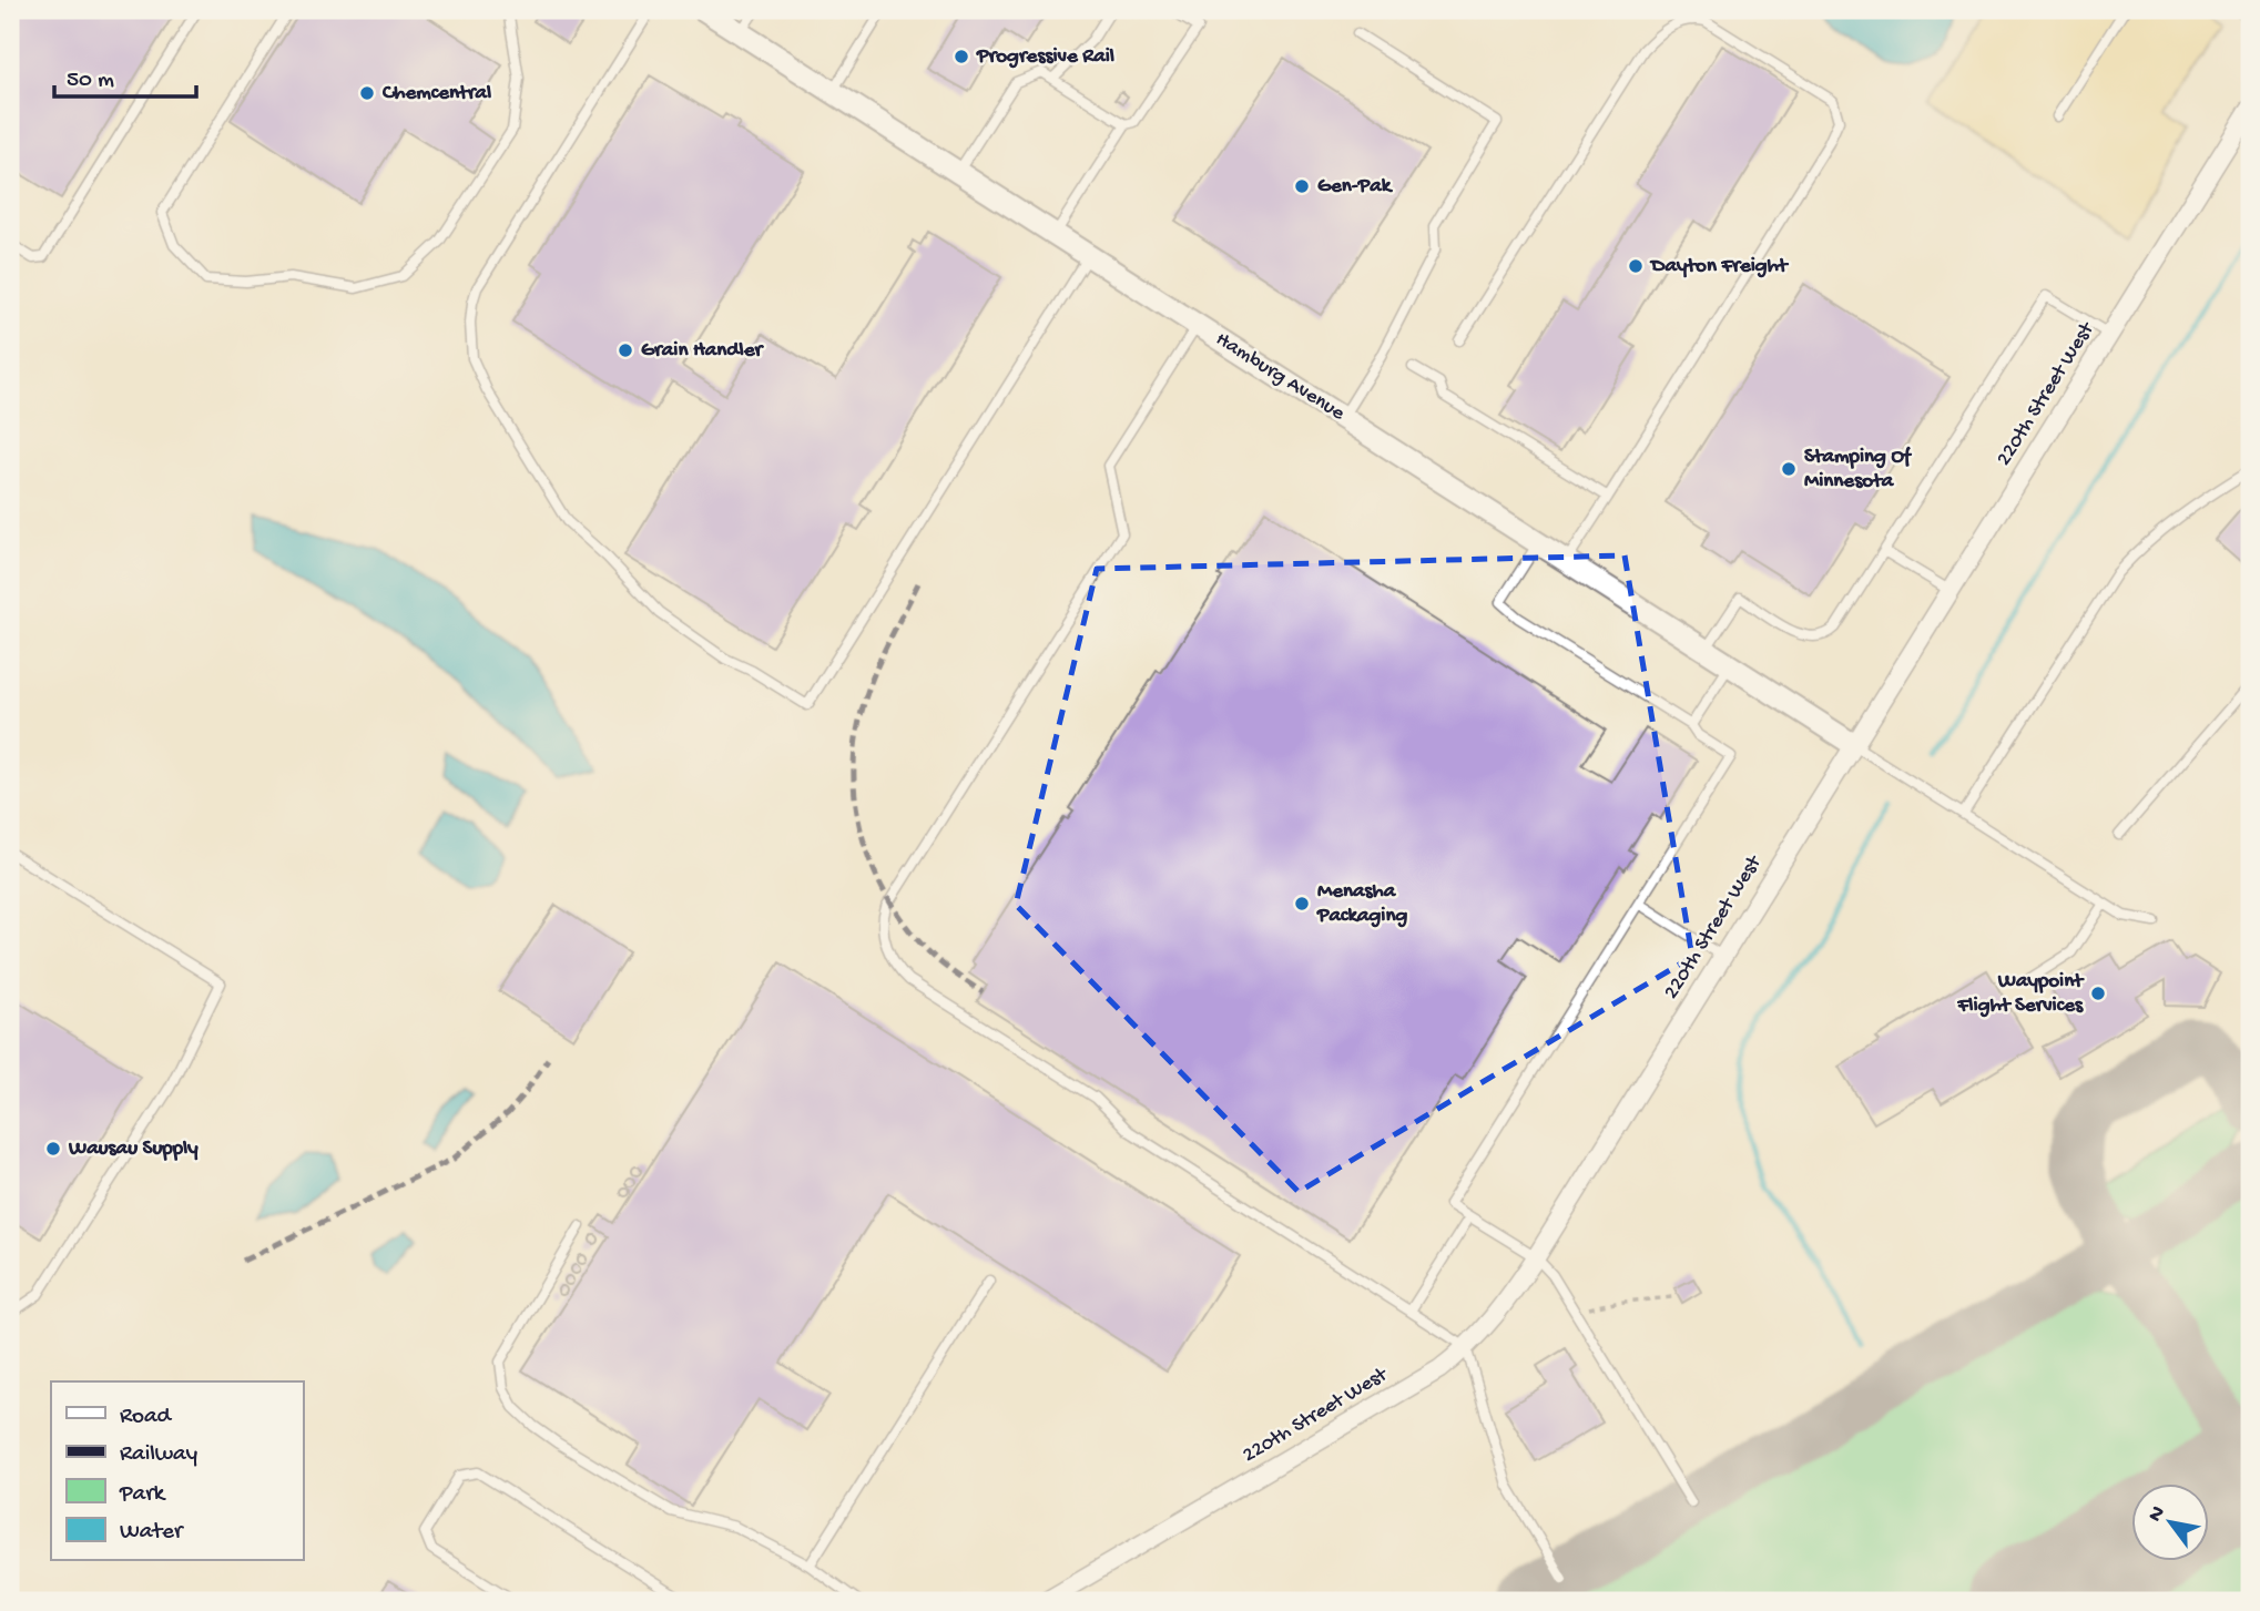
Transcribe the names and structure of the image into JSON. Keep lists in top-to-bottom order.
{
  "streets": {
    "street": ["Hamburg Avenue", "220th Street West"]
  },
  "crossings": [
    ["Hamburg Avenue", "220th Street West"]
  ],
  "places": [
    "Progressive Rail",
    "Chemcentral",
    "Gen-Pak",
    "Dayton Freight",
    "Grain Handler",
    "Stamping Of Minnesota",
    "Menasha Packaging",
    "Waypoint Flight Services",
    "Wausau Supply"
  ],
  "legend": [
    "Road",
    "Railway",
    "Park",
    "Water"
  ],
  "scale_bar": "50 m",
  "north": "top left"
}
